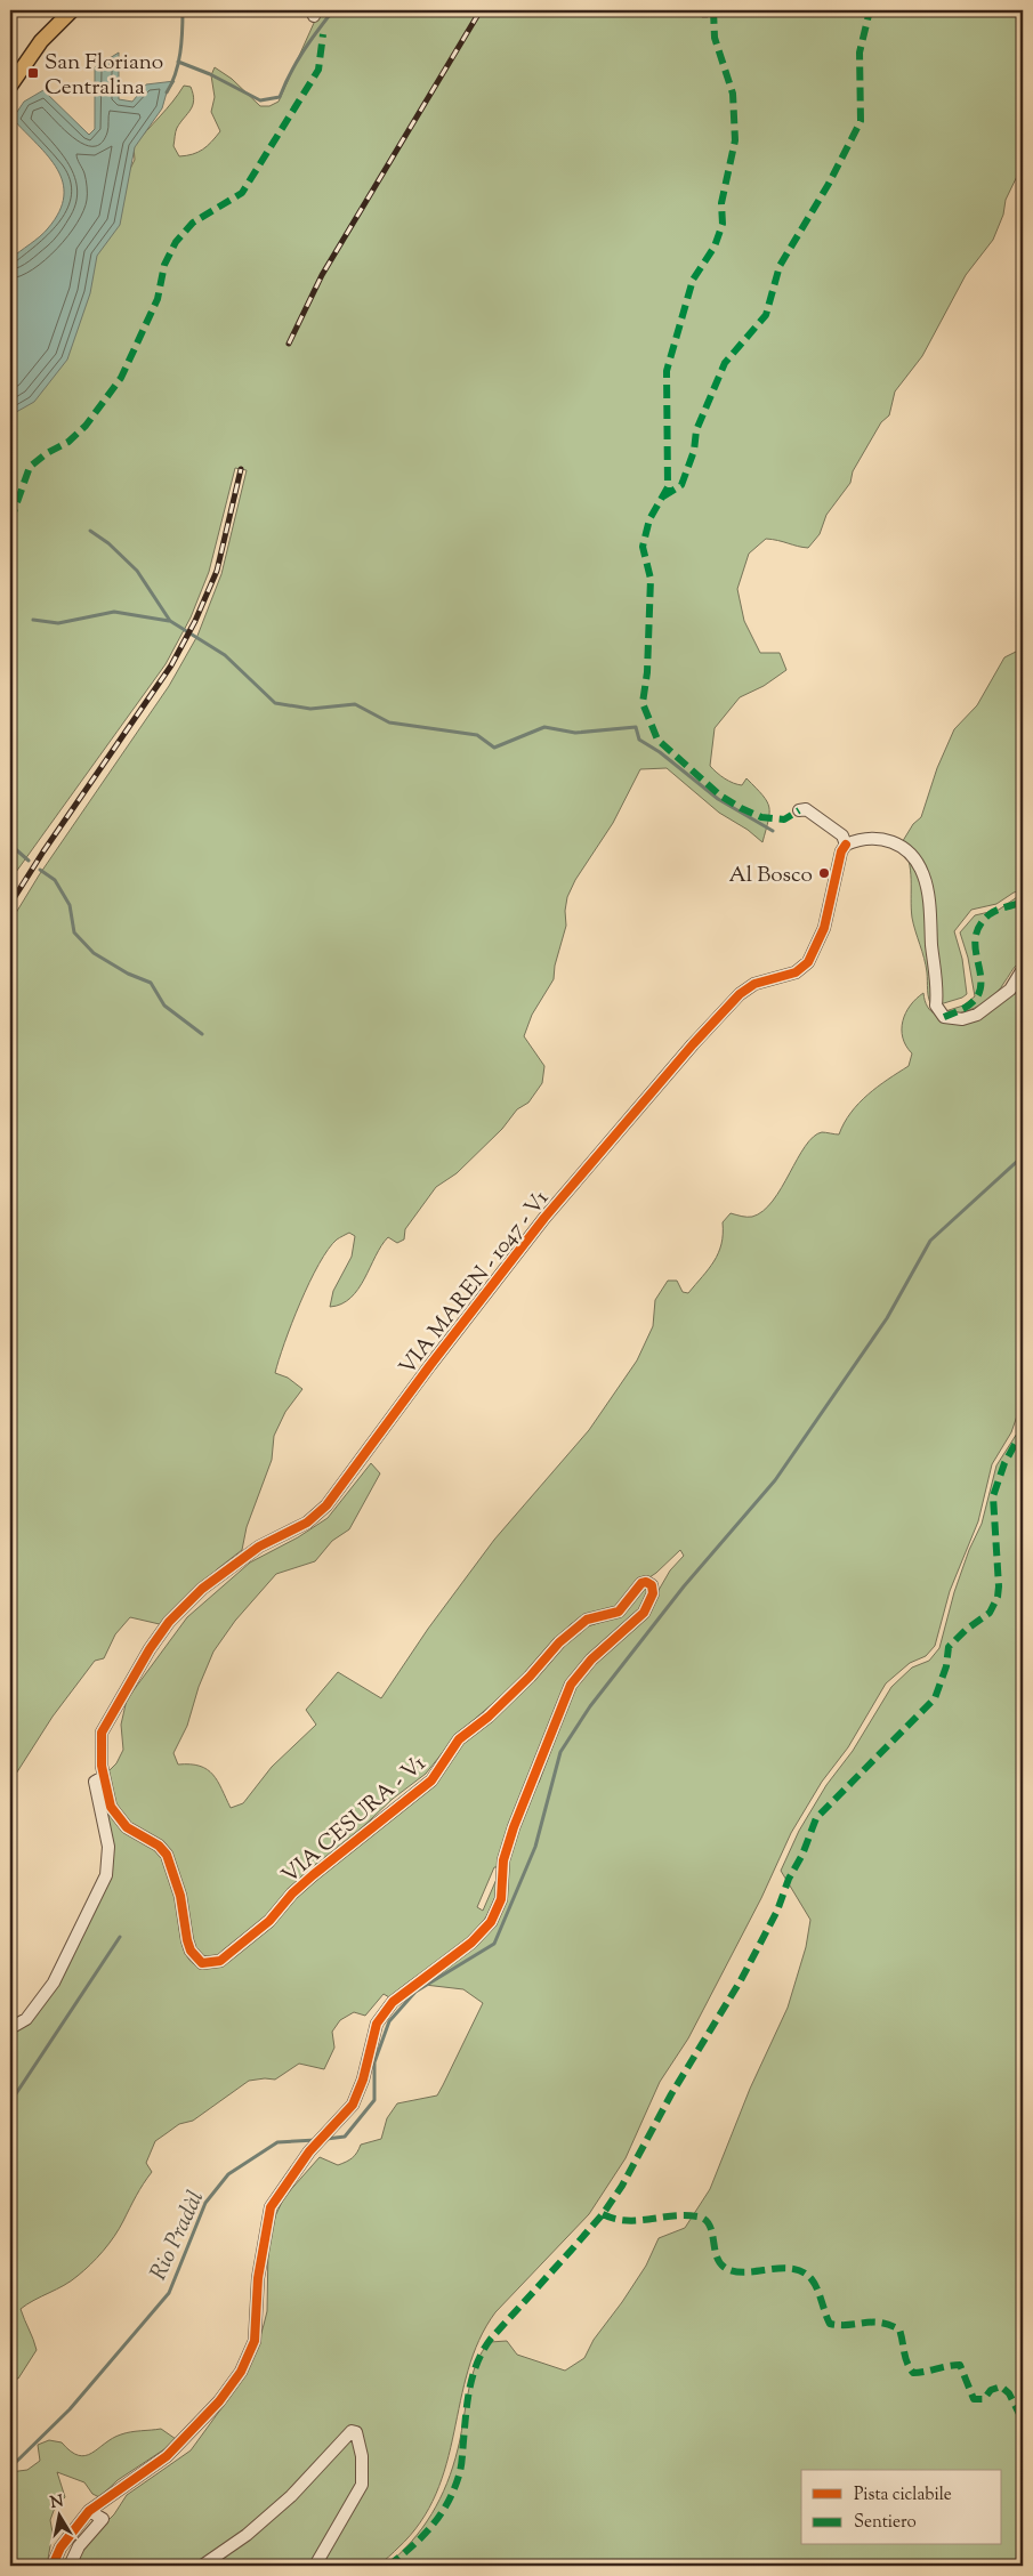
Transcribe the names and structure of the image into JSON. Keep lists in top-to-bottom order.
{
  "streets": {
    "street": ["VIA MAREN - 1047 - V1", "VIA CESURA - V1"]
  },
  "crossings": [
    ["VIA MAREN - 1047 - V1", "VIA CESURA - V1"]
  ],
  "water": ["Rio Pradàl"],
  "places": {
    "transit": ["San Floriano Centralina"],
    "other": ["Al Bosco"]
  },
  "legend": ["Pista ciclabile", "Sentiero"],
  "north": "top"
}
